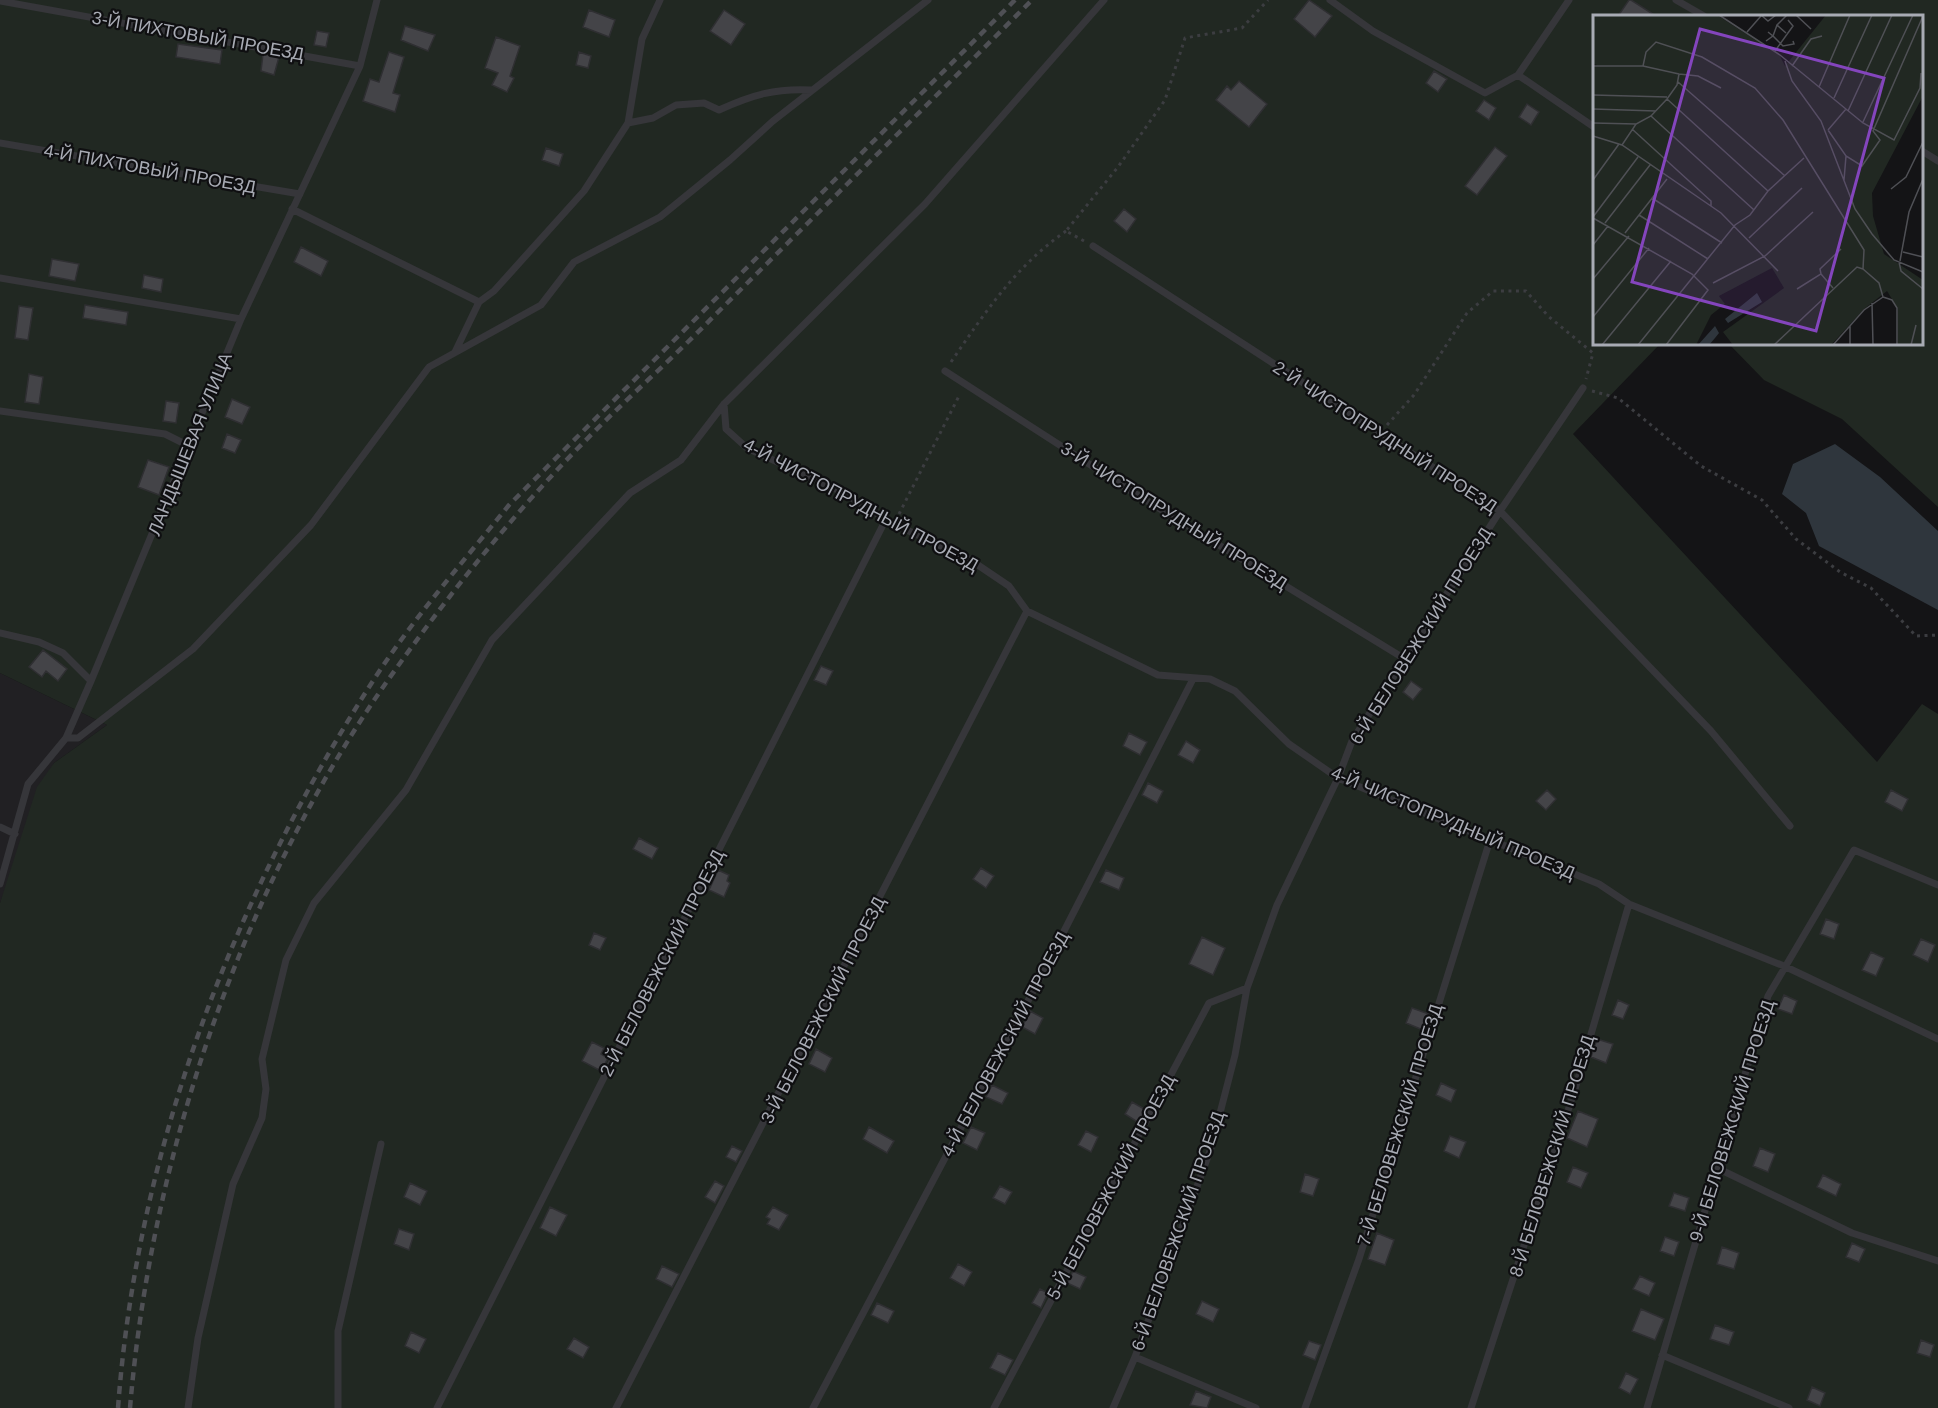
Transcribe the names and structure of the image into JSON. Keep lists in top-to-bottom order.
{
  "streets": {
    "lane": [
      "3-Й ПИХТОВЫЙ ПРОЕЗД",
      "4-Й ПИХТОВЫЙ ПРОЕЗД",
      "2-Й ЧИСТОПРУДНЫЙ ПРОЕЗД",
      "ЛАНДЫШЕВАЯ УЛИЦА",
      "4-Й ЧИСТОПРУДНЫЙ ПРОЕЗД",
      "3-Й ЧИСТОПРУДНЫЙ ПРОЕЗД",
      "6-Й БЕЛОВЕЖСКИЙ ПРОЕЗД",
      "2-Й БЕЛОВЕЖСКИЙ ПРОЕЗД",
      "3-Й БЕЛОВЕЖСКИЙ ПРОЕЗД",
      "4-Й БЕЛОВЕЖСКИЙ ПРОЕЗД",
      "9-Й БЕЛОВЕЖСКИЙ ПРОЕЗД",
      "7-Й БЕЛОВЕЖСКИЙ ПРОЕЗД",
      "8-Й БЕЛОВЕЖСКИЙ ПРОЕЗД",
      "5-Й БЕЛОВЕЖСКИЙ ПРОЕЗД"
    ]
  },
  "crossings": [
    ["3-Й ПИХТОВЫЙ ПРОЕЗД", "ЛАНДЫШЕВАЯ УЛИЦА"],
    ["4-Й ПИХТОВЫЙ ПРОЕЗД", "ЛАНДЫШЕВАЯ УЛИЦА"],
    ["2-Й ЧИСТОПРУДНЫЙ ПРОЕЗД", "6-Й БЕЛОВЕЖСКИЙ ПРОЕЗД"],
    ["4-Й ЧИСТОПРУДНЫЙ ПРОЕЗД", "6-Й БЕЛОВЕЖСКИЙ ПРОЕЗД"],
    ["4-Й ЧИСТОПРУДНЫЙ ПРОЕЗД", "2-Й БЕЛОВЕЖСКИЙ ПРОЕЗД"],
    ["4-Й ЧИСТОПРУДНЫЙ ПРОЕЗД", "3-Й БЕЛОВЕЖСКИЙ ПРОЕЗД"],
    ["4-Й ЧИСТОПРУДНЫЙ ПРОЕЗД", "4-Й БЕЛОВЕЖСКИЙ ПРОЕЗД"],
    ["4-Й ЧИСТОПРУДНЫЙ ПРОЕЗД", "9-Й БЕЛОВЕЖСКИЙ ПРОЕЗД"],
    ["4-Й ЧИСТОПРУДНЫЙ ПРОЕЗД", "7-Й БЕЛОВЕЖСКИЙ ПРОЕЗД"],
    ["4-Й ЧИСТОПРУДНЫЙ ПРОЕЗД", "8-Й БЕЛОВЕЖСКИЙ ПРОЕЗД"],
    ["3-Й ЧИСТОПРУДНЫЙ ПРОЕЗД", "6-Й БЕЛОВЕЖСКИЙ ПРОЕЗД"],
    ["6-Й БЕЛОВЕЖСКИЙ ПРОЕЗД", "5-Й БЕЛОВЕЖСКИЙ ПРОЕЗД"]
  ]
}
